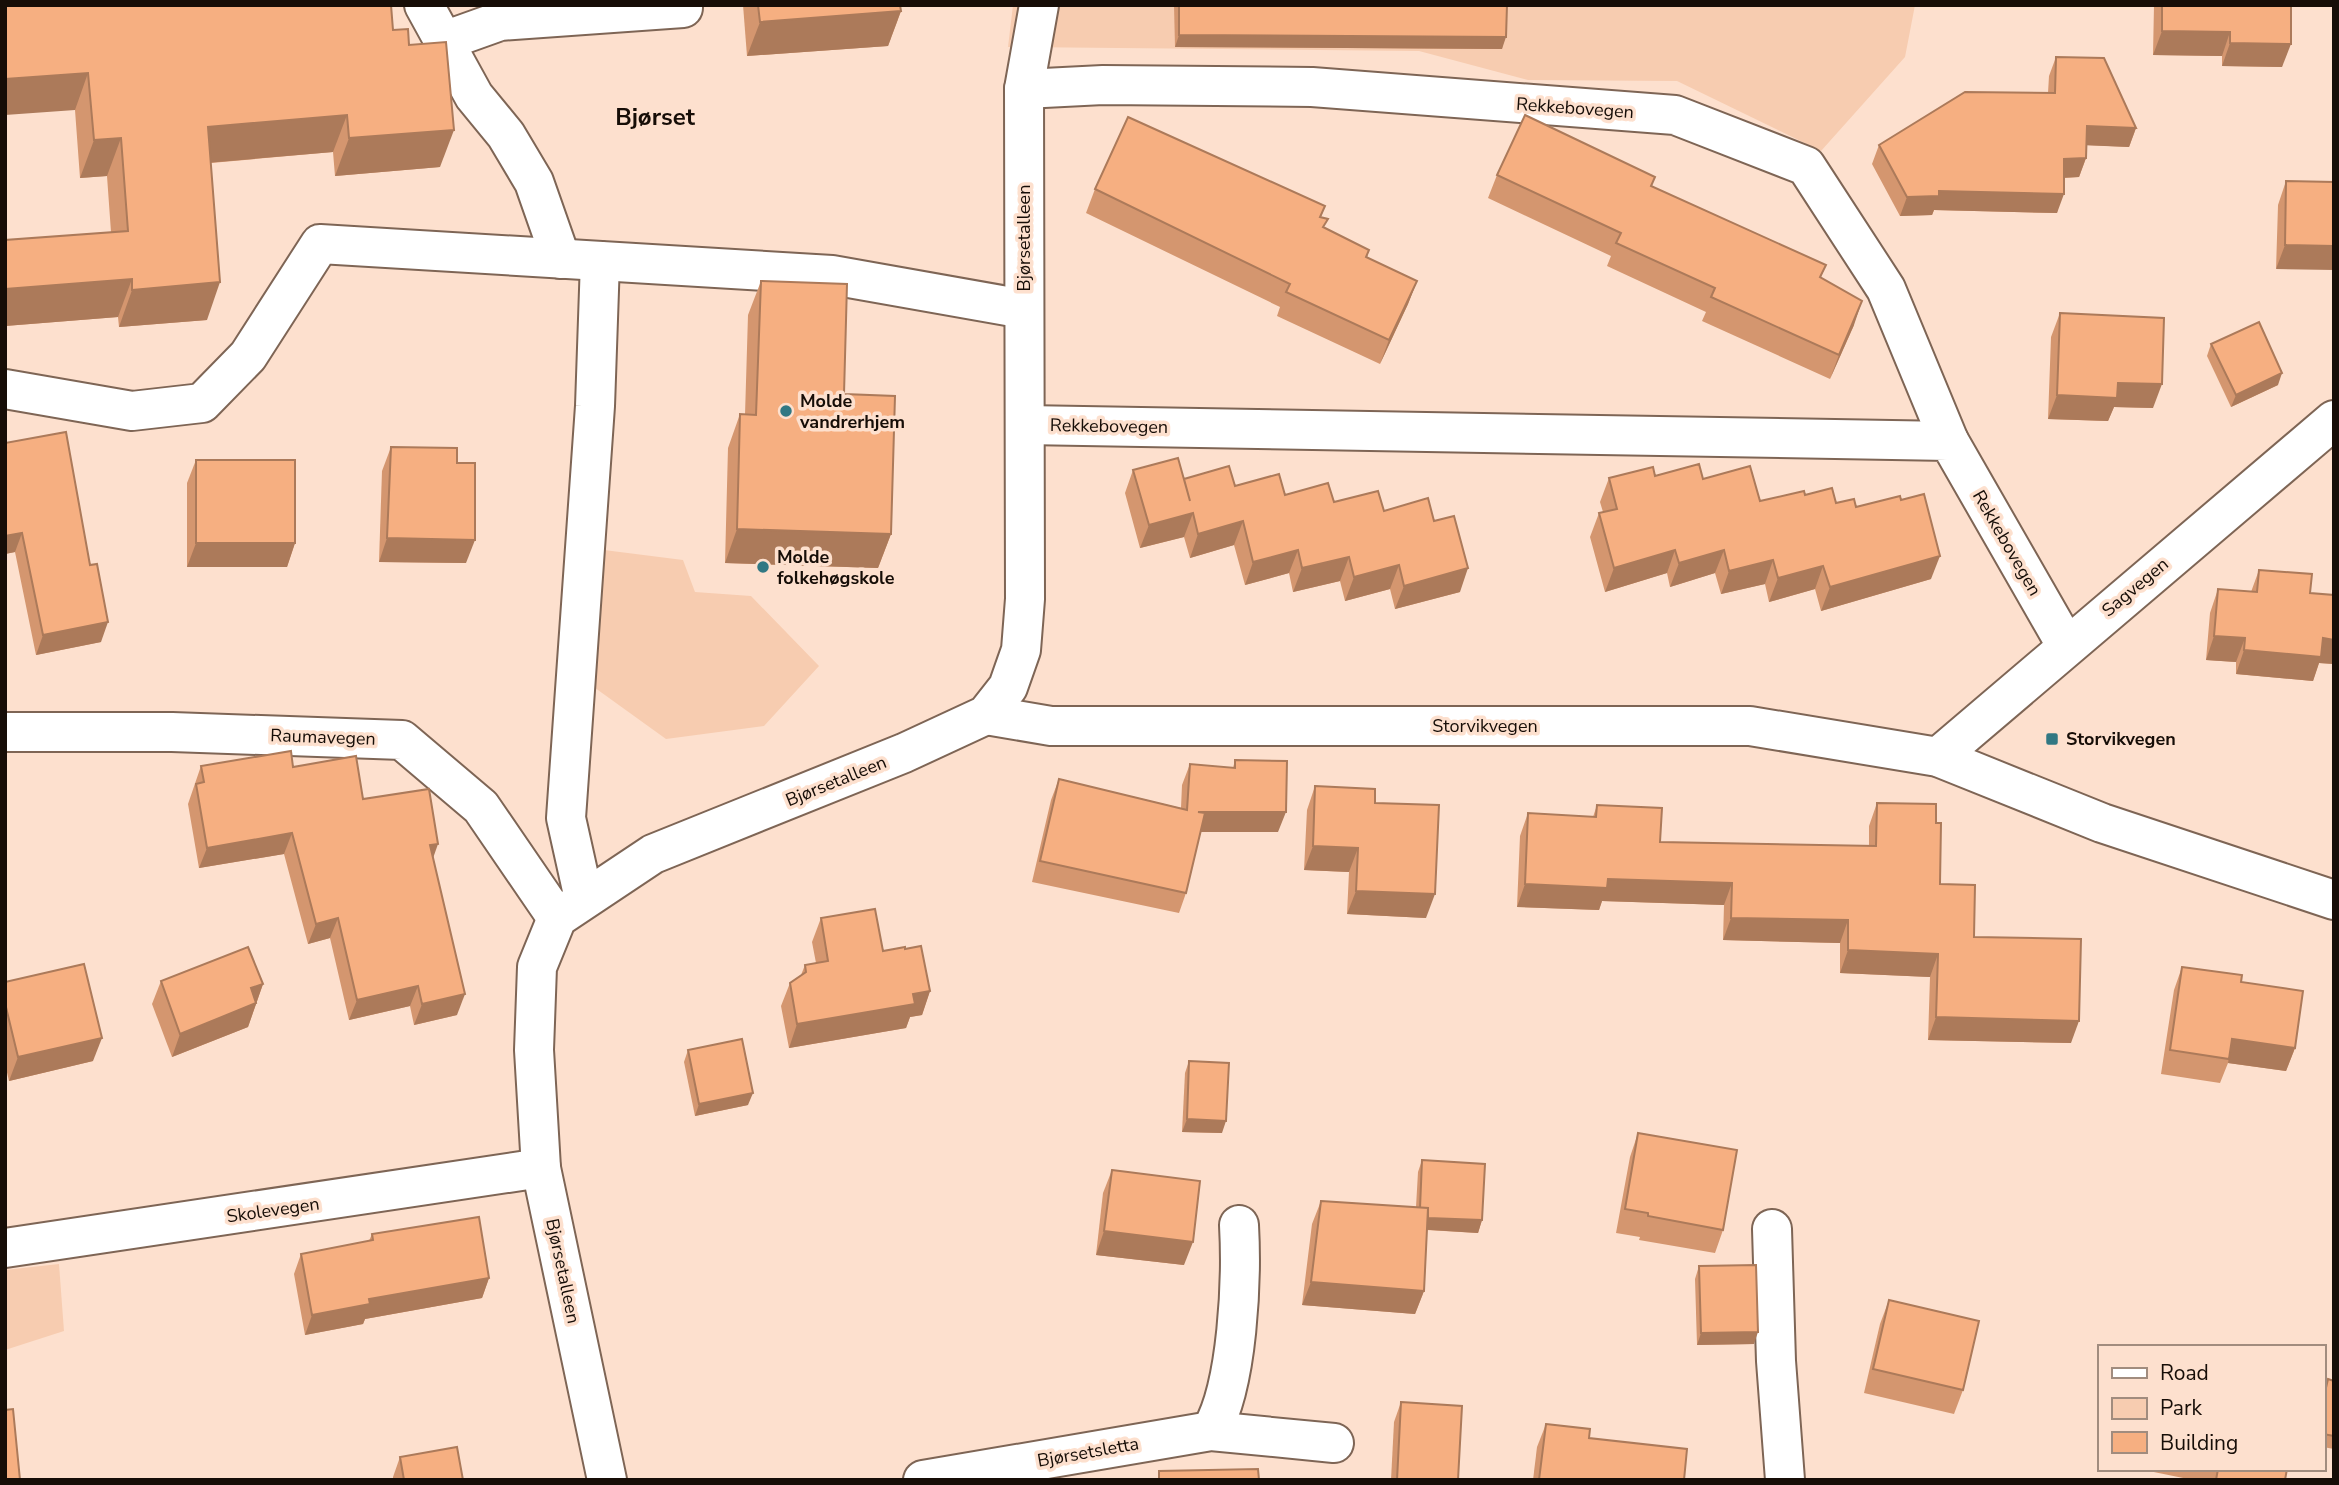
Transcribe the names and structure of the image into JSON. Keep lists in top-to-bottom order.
{
  "streets": {
    "street": [
      "Rekkebovegen",
      "Bjørsetalleen",
      "Sagvegen",
      "Storvikvegen",
      "Raumavegen",
      "Skolevegen",
      "Bjørsetsletta"
    ]
  },
  "crossings": [
    ["Rekkebovegen", "Bjørsetalleen"],
    ["Rekkebovegen", "Sagvegen"],
    ["Bjørsetalleen", "Storvikvegen"],
    ["Bjørsetalleen", "Raumavegen"],
    ["Bjørsetalleen", "Skolevegen"],
    ["Sagvegen", "Storvikvegen"]
  ],
  "districts": ["Bjørset"],
  "places": {
    "other": ["Molde vandrerhjem", "Molde folkehøgskole"],
    "transit": ["Storvikvegen"]
  },
  "legend": ["Road", "Park", "Building"]
}
